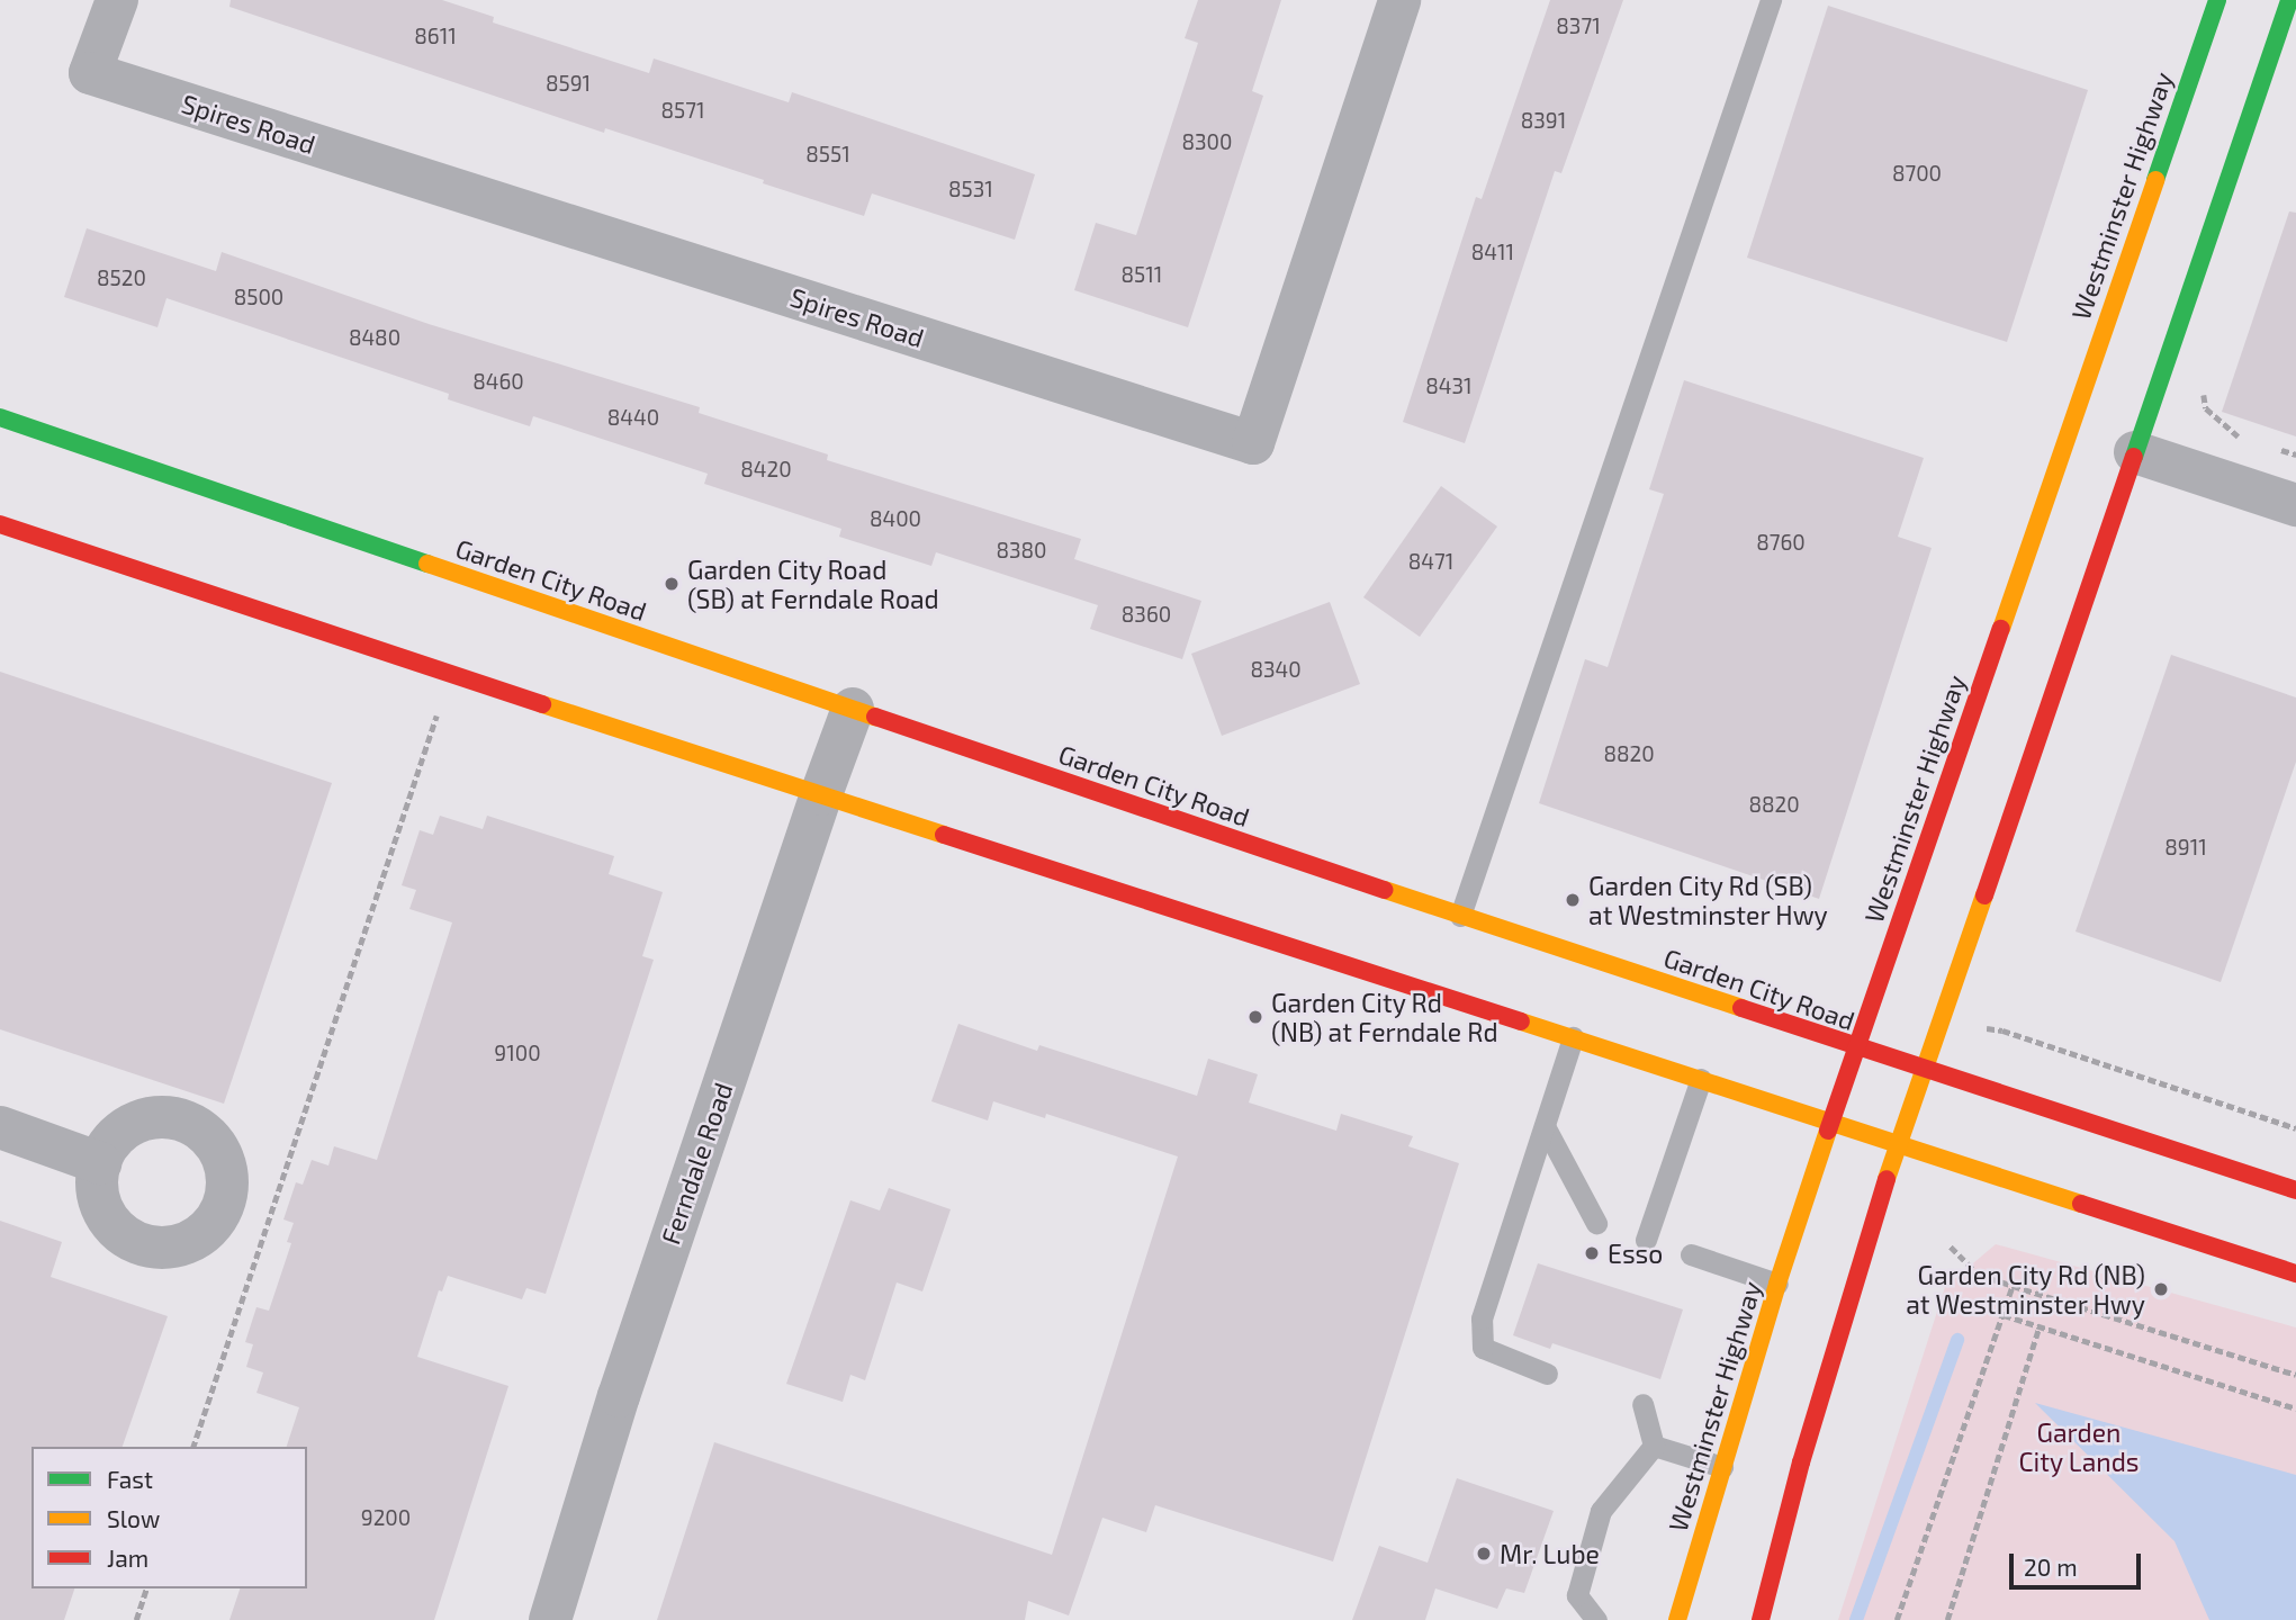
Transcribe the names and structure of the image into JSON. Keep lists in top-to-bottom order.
{
  "streets": {
    "main road": ["Westminster Highway", "Garden City Road"],
    "street": ["Spires Road", "Ferndale Road"]
  },
  "crossings": [
    ["Westminster Highway", "Garden City Road"],
    ["Garden City Road", "Ferndale Road"]
  ],
  "parks": ["Garden City Lands"],
  "places": [
    "Garden City Road (SB) at Ferndale Road",
    "Garden City Rd (SB) at Westminster Hwy",
    "Garden City Rd (NB) at Ferndale Rd",
    "Esso",
    "Garden City Rd (NB) at Westminster Hwy",
    "Mr. Lube"
  ],
  "house_numbers": [
    "8371",
    "8611",
    "8591",
    "8571",
    "8391",
    "8300",
    "8551",
    "8700",
    "8531",
    "8411",
    "8511",
    "8520",
    "8500",
    "8480",
    "8460",
    "8431",
    "8440",
    "8420",
    "8400",
    "8760",
    "8380",
    "8471",
    "8360",
    "8340",
    "8820",
    "8820",
    "8911",
    "9100",
    "9200"
  ],
  "legend": ["Fast", "Slow", "Jam"],
  "scale_bar": "20 m"
}
